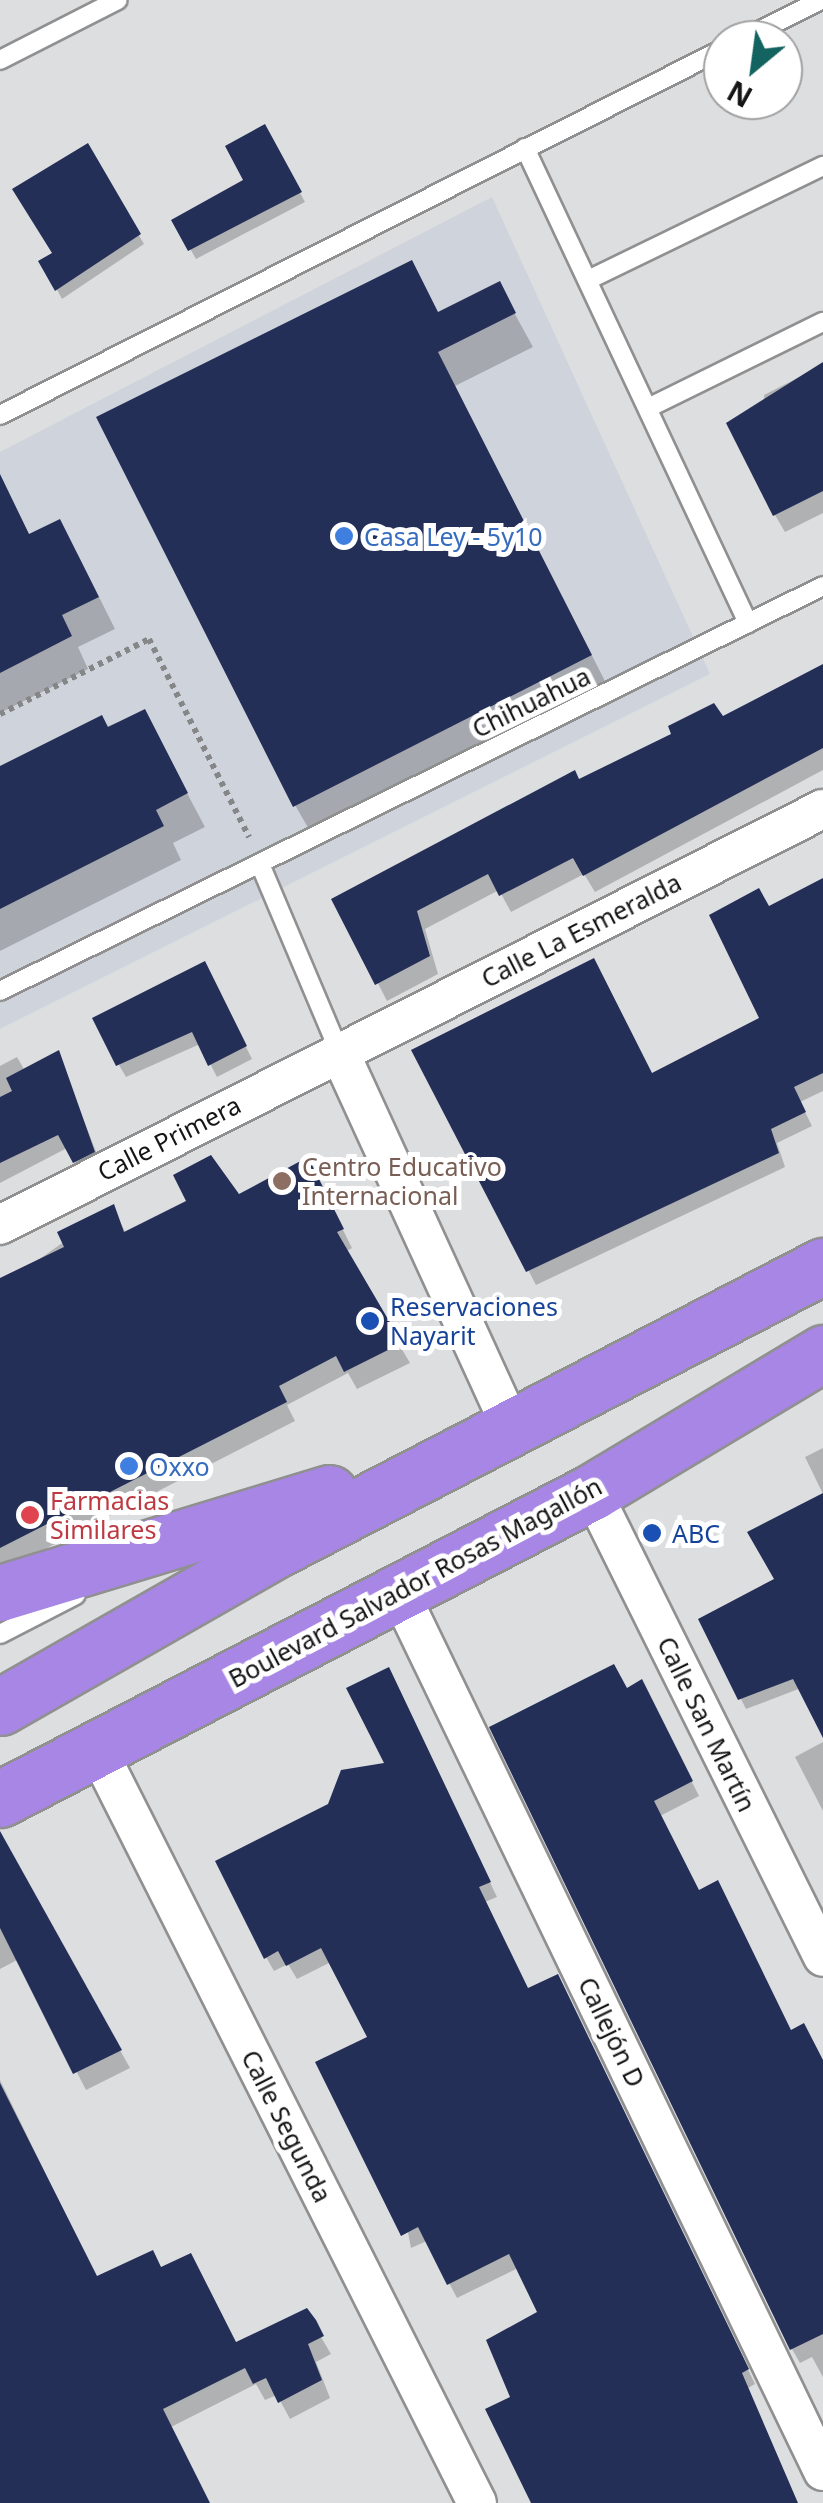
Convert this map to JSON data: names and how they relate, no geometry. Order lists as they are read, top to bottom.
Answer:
{
  "streets": {
    "highway": ["Boulevard Salvador Rosas Magallón"],
    "street": [
      "Calle La Esmeralda",
      "Calle Primera",
      "Calle San Martín",
      "Callejón D",
      "Calle Segunda"
    ],
    "lane": ["Chihuahua"]
  },
  "crossings": [
    ["Calle La Esmeralda", "Calle Primera"],
    ["Boulevard Salvador Rosas Magallón", "Calle San Martín"],
    ["Boulevard Salvador Rosas Magallón", "Callejón D"],
    ["Boulevard Salvador Rosas Magallón", "Calle Segunda"]
  ],
  "places": [
    "Casa Ley - 5y10",
    "Centro Educativo Internacional",
    "Reservaciones Nayarit",
    "Oxxo",
    "Farmacias Similares",
    "ABC"
  ],
  "north": "bottom left"
}
